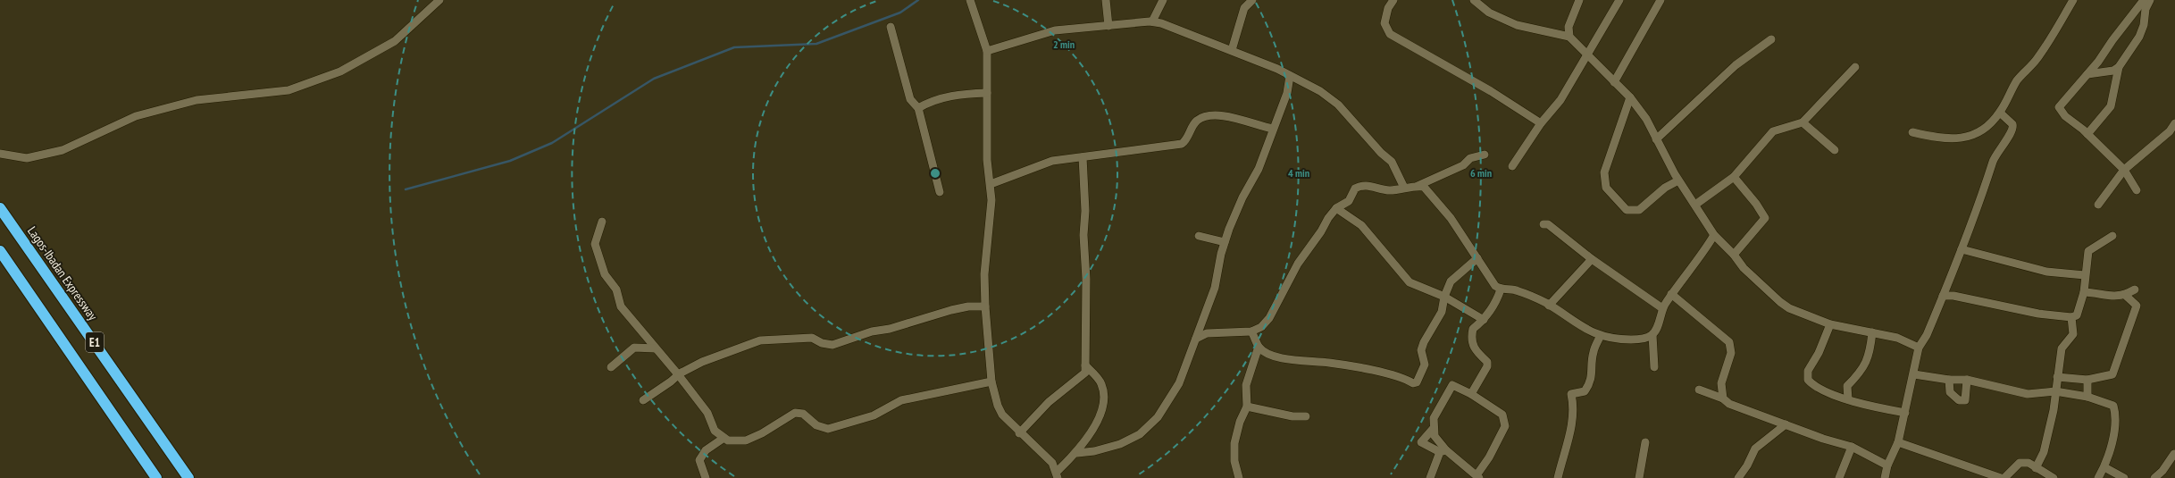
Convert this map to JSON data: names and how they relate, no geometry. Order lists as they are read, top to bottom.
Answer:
{
  "streets": {
    "highway": ["Lagos-Ibadan Expressway", "E1"]
  },
  "rings": ["2 min", "4 min", "6 min"]
}
